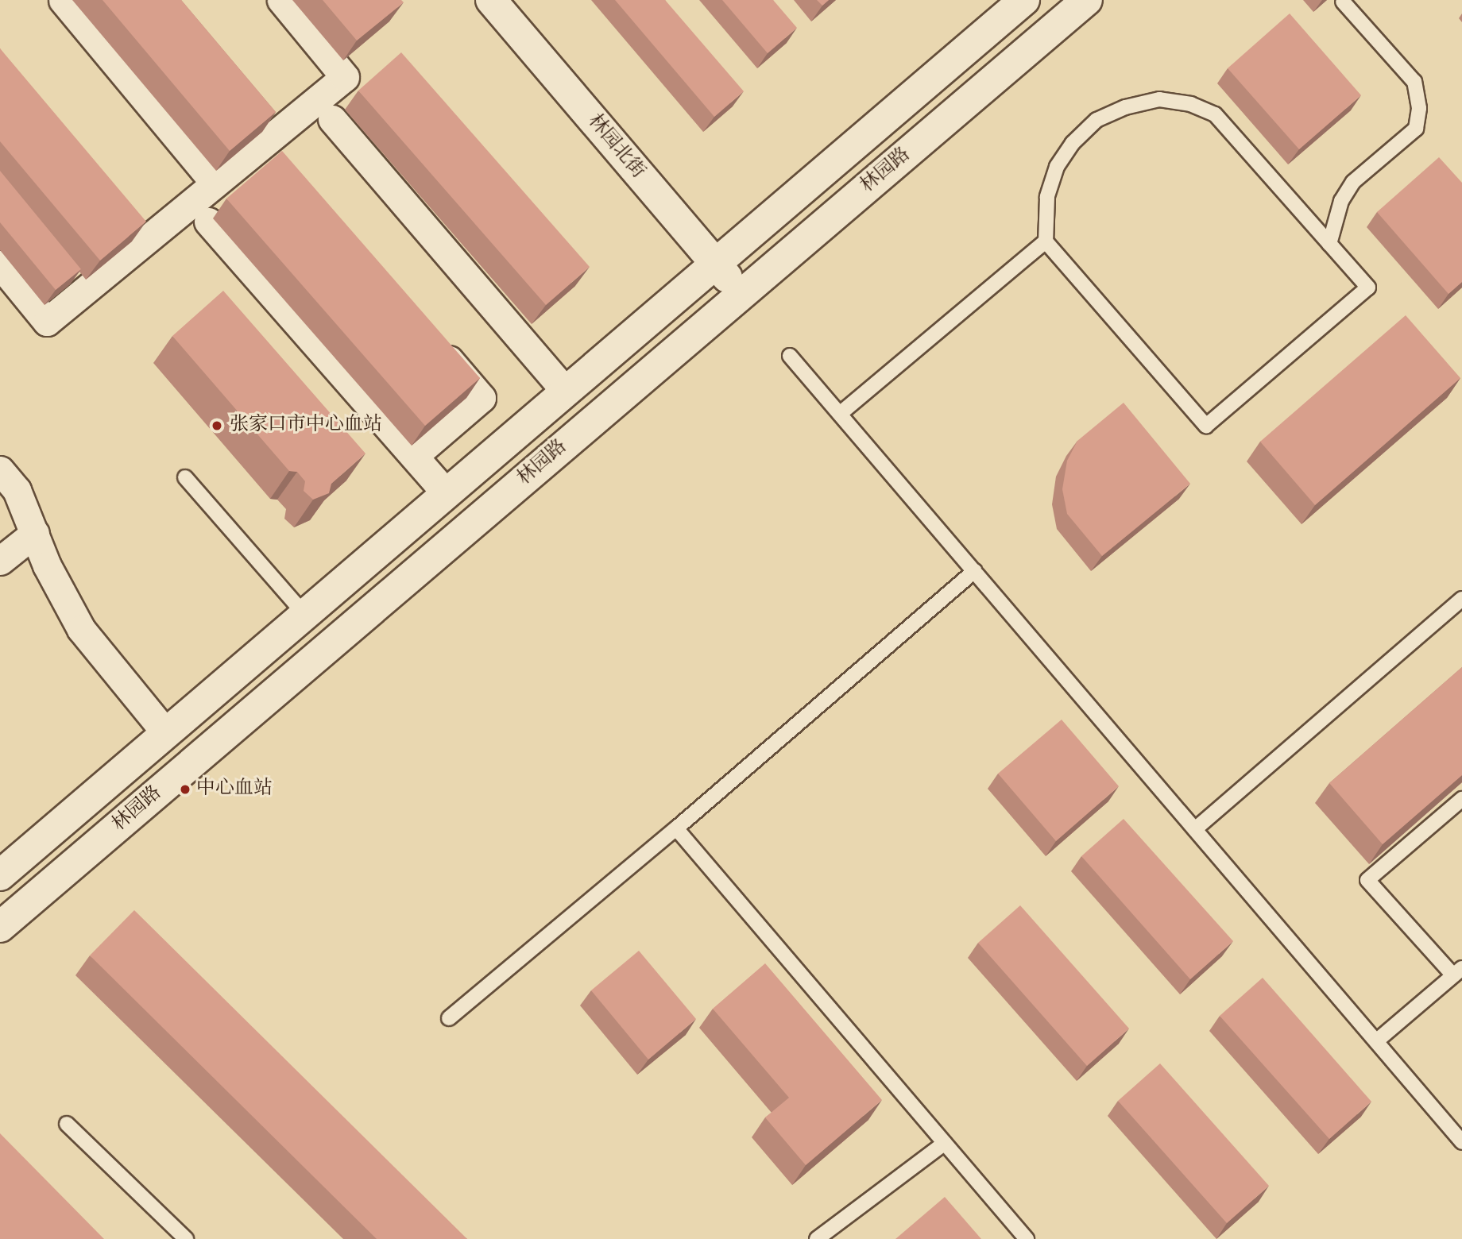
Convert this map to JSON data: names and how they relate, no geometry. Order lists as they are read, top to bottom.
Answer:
{
  "streets": {
    "main road": ["林园北街", "林园路"]
  },
  "crossings": [
    ["林园北街", "林园路"]
  ],
  "places": ["张家口市中心血站", "中心血站"]
}
